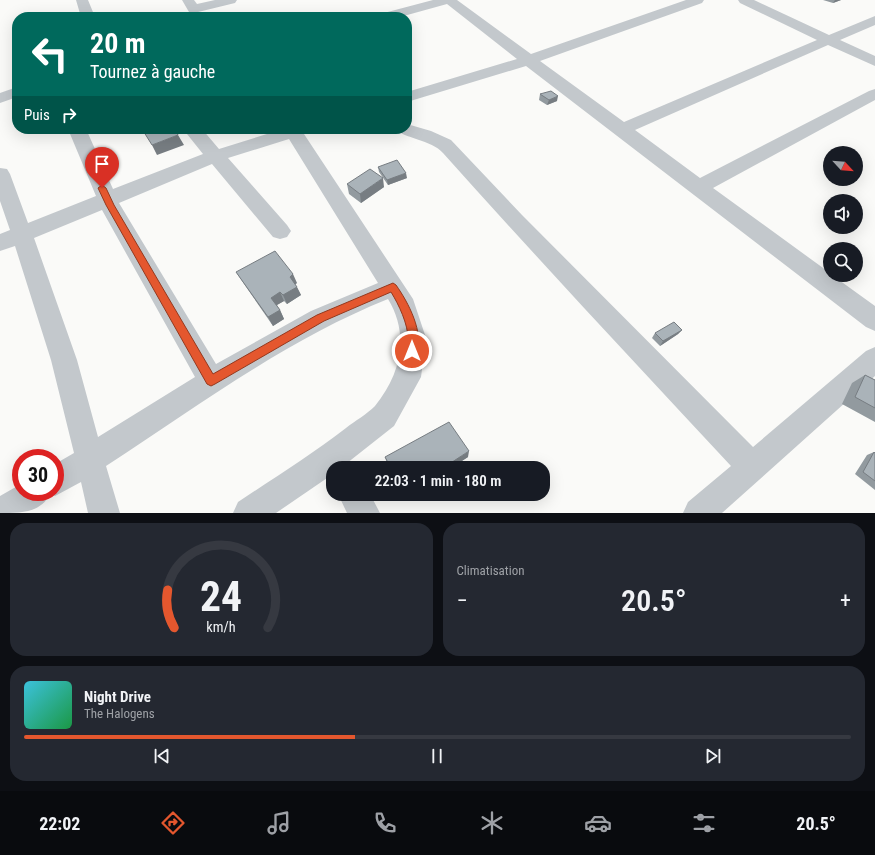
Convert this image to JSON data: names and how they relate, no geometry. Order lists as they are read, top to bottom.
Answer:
{
  "north": "bottom right",
  "page": {
    "turn": ["20 m", "Tournez à gauche"],
    "then": "Puis",
    "limit": "30",
    "trip": "22:03 · 1 min · 180 m",
    "tile": "Climatisation",
    "heat": ["−", "20.5°", "+"],
    "song": ["Night Drive", "The Halogens"],
    "tabs": ["22:02", "20.5°"],
    "gauge": ["24", "km/h"]
  }
}
